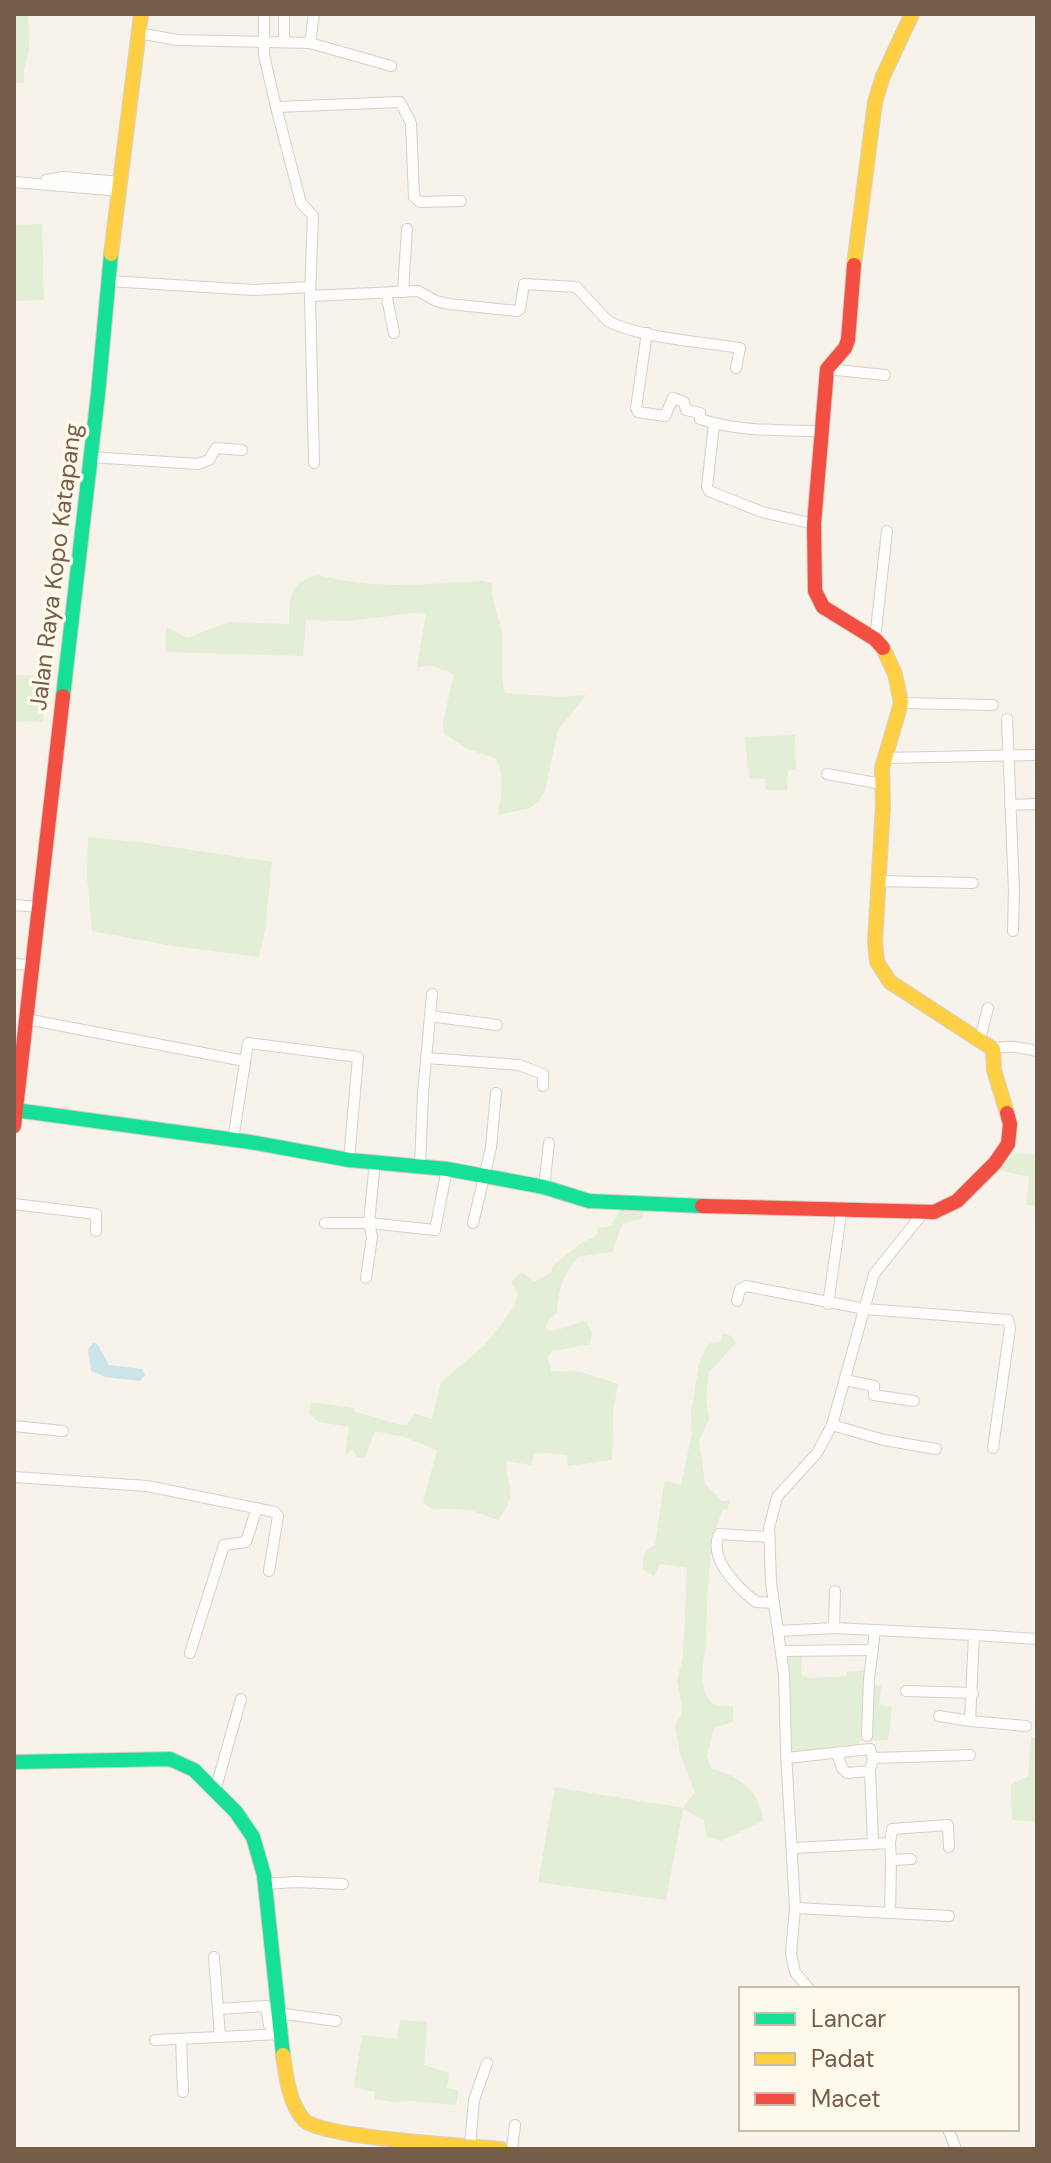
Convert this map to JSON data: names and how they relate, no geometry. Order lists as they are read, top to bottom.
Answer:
{
  "streets": {
    "street": ["Jalan Raya Kopo Katapang"]
  },
  "legend": ["Lancar", "Padat", "Macet"]
}
